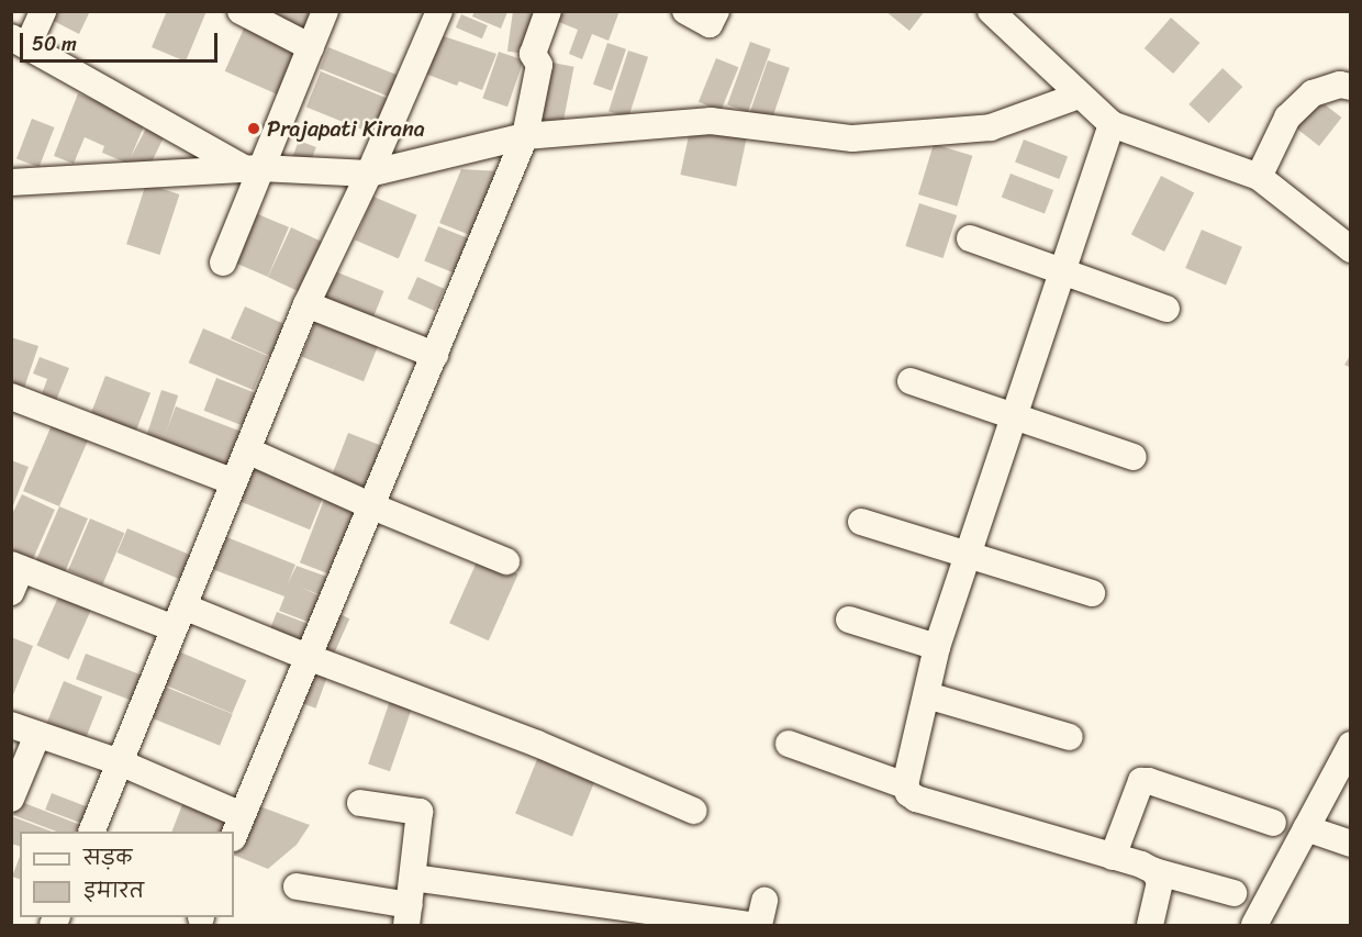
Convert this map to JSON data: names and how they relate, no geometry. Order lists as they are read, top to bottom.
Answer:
{
  "places": ["Prajapati Kirana"],
  "legend": ["सड़क", "इमारत"],
  "scale_bar": "50 m"
}
